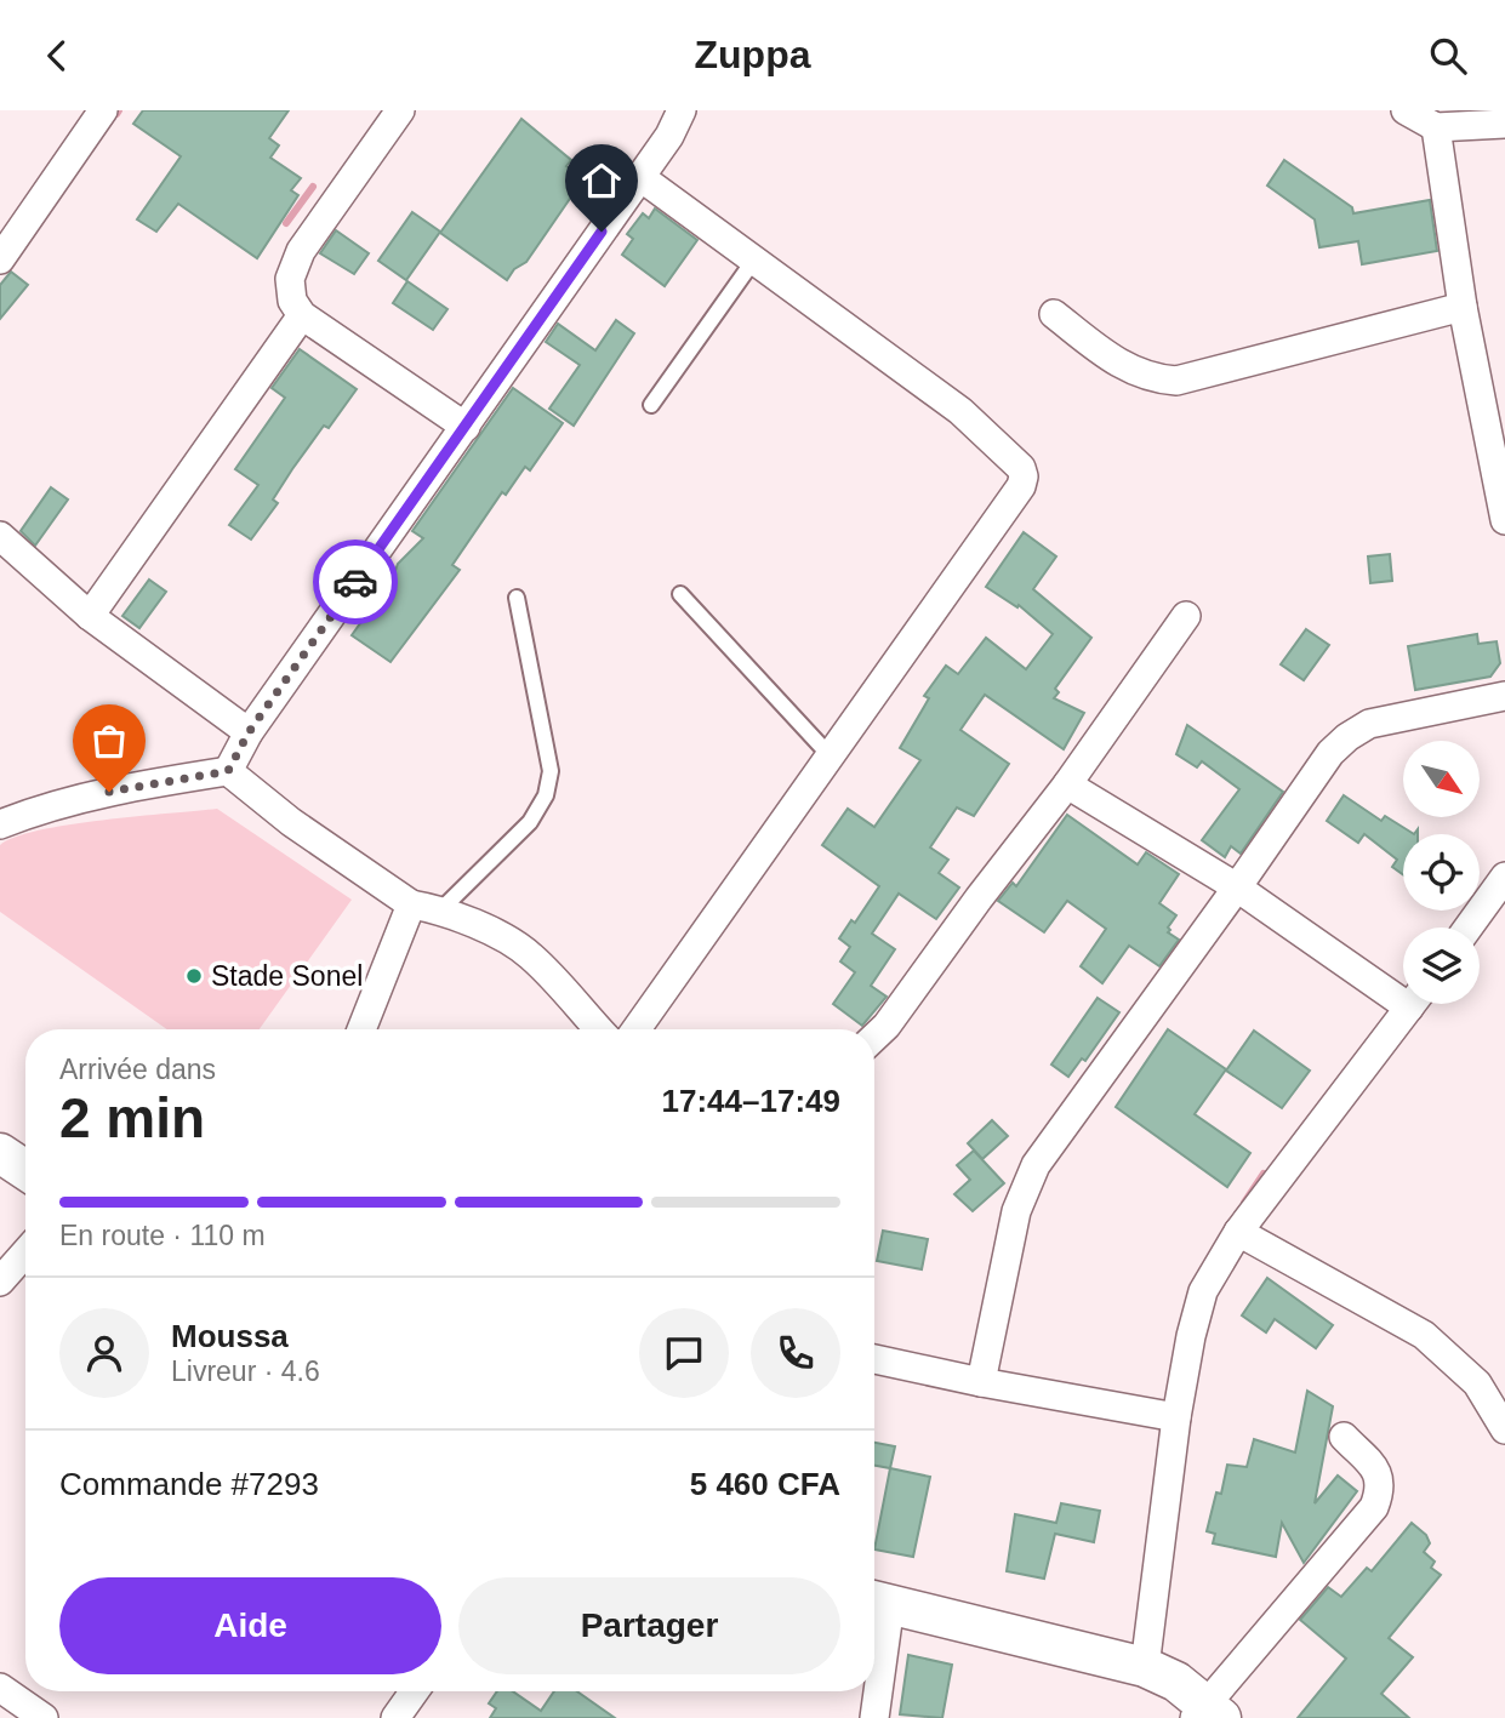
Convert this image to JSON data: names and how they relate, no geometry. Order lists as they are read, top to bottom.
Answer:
{
  "places": ["Stade Sonel"],
  "north": "bottom right",
  "page": {
    "header": "Zuppa",
    "heading": ["2 min", "Arrivée dans", "17:44–17:49"],
    "panel": [
      "Moussa",
      "Livreur · 4.6",
      "Commande #7293",
      "5 460 CFA"
    ],
    "bar": "En route · 110 m",
    "buttons": ["Aide", "Partager"]
  }
}
